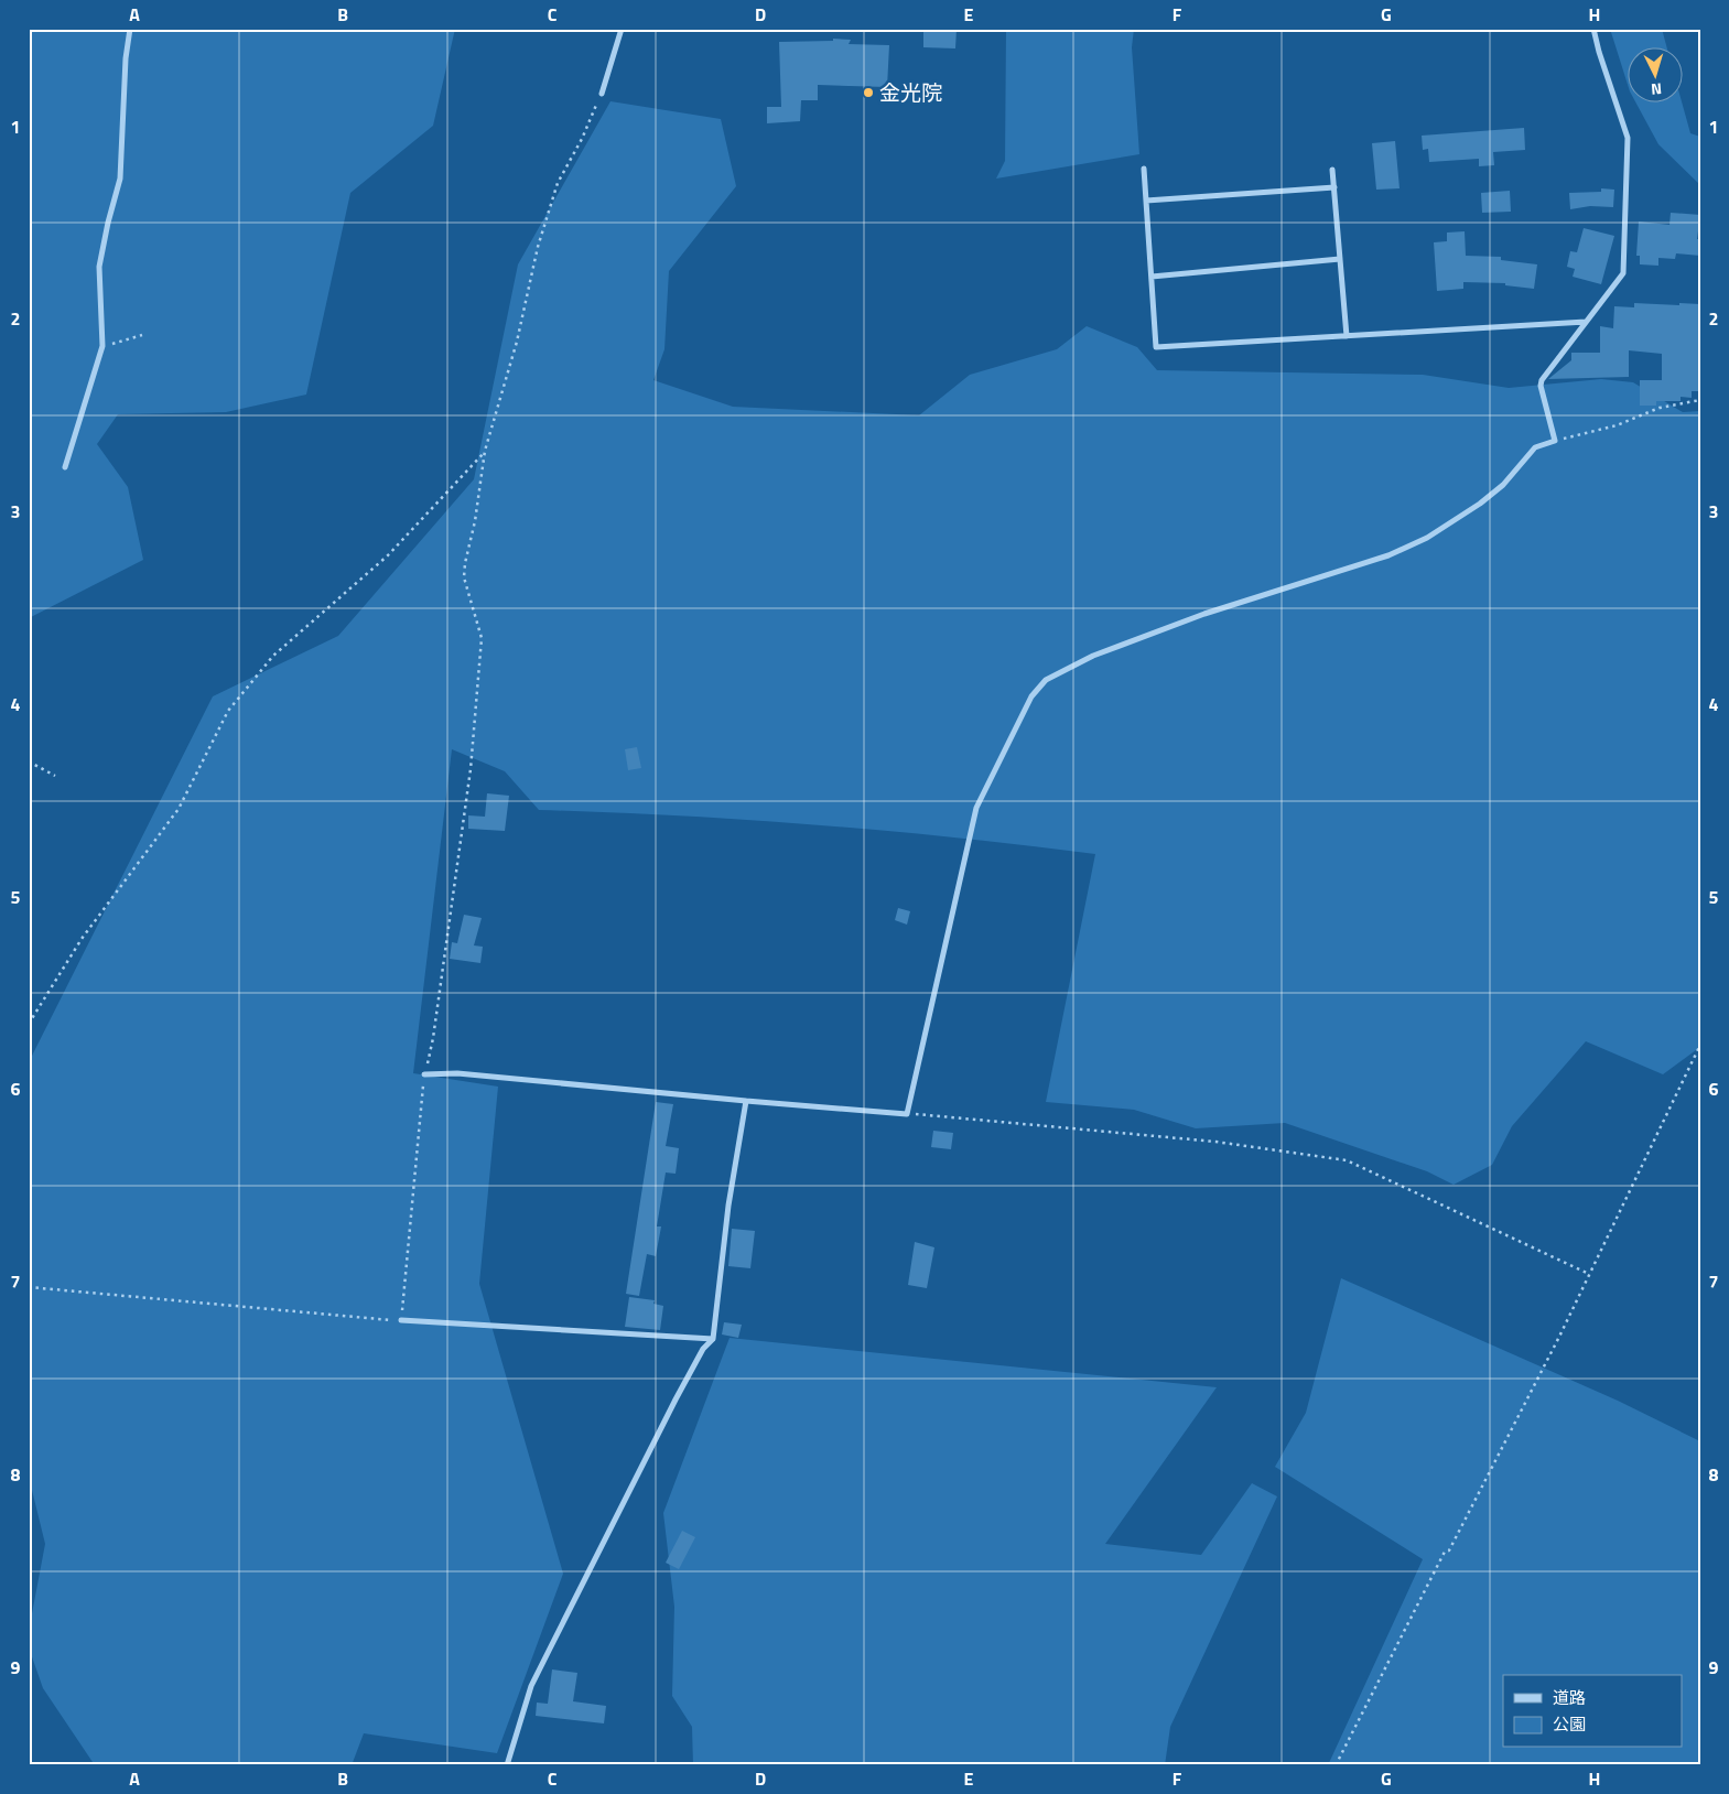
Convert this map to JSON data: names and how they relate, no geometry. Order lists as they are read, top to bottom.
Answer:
{
  "places": ["金光院"],
  "legend": ["道路", "公園"],
  "north": "bottom",
  "grid": {
    "columns": [
      "A",
      "B",
      "C",
      "D",
      "E",
      "F",
      "G",
      "H"
    ],
    "rows": [
      "1",
      "2",
      "3",
      "4",
      "5",
      "6",
      "7",
      "8",
      "9"
    ]
  }
}
